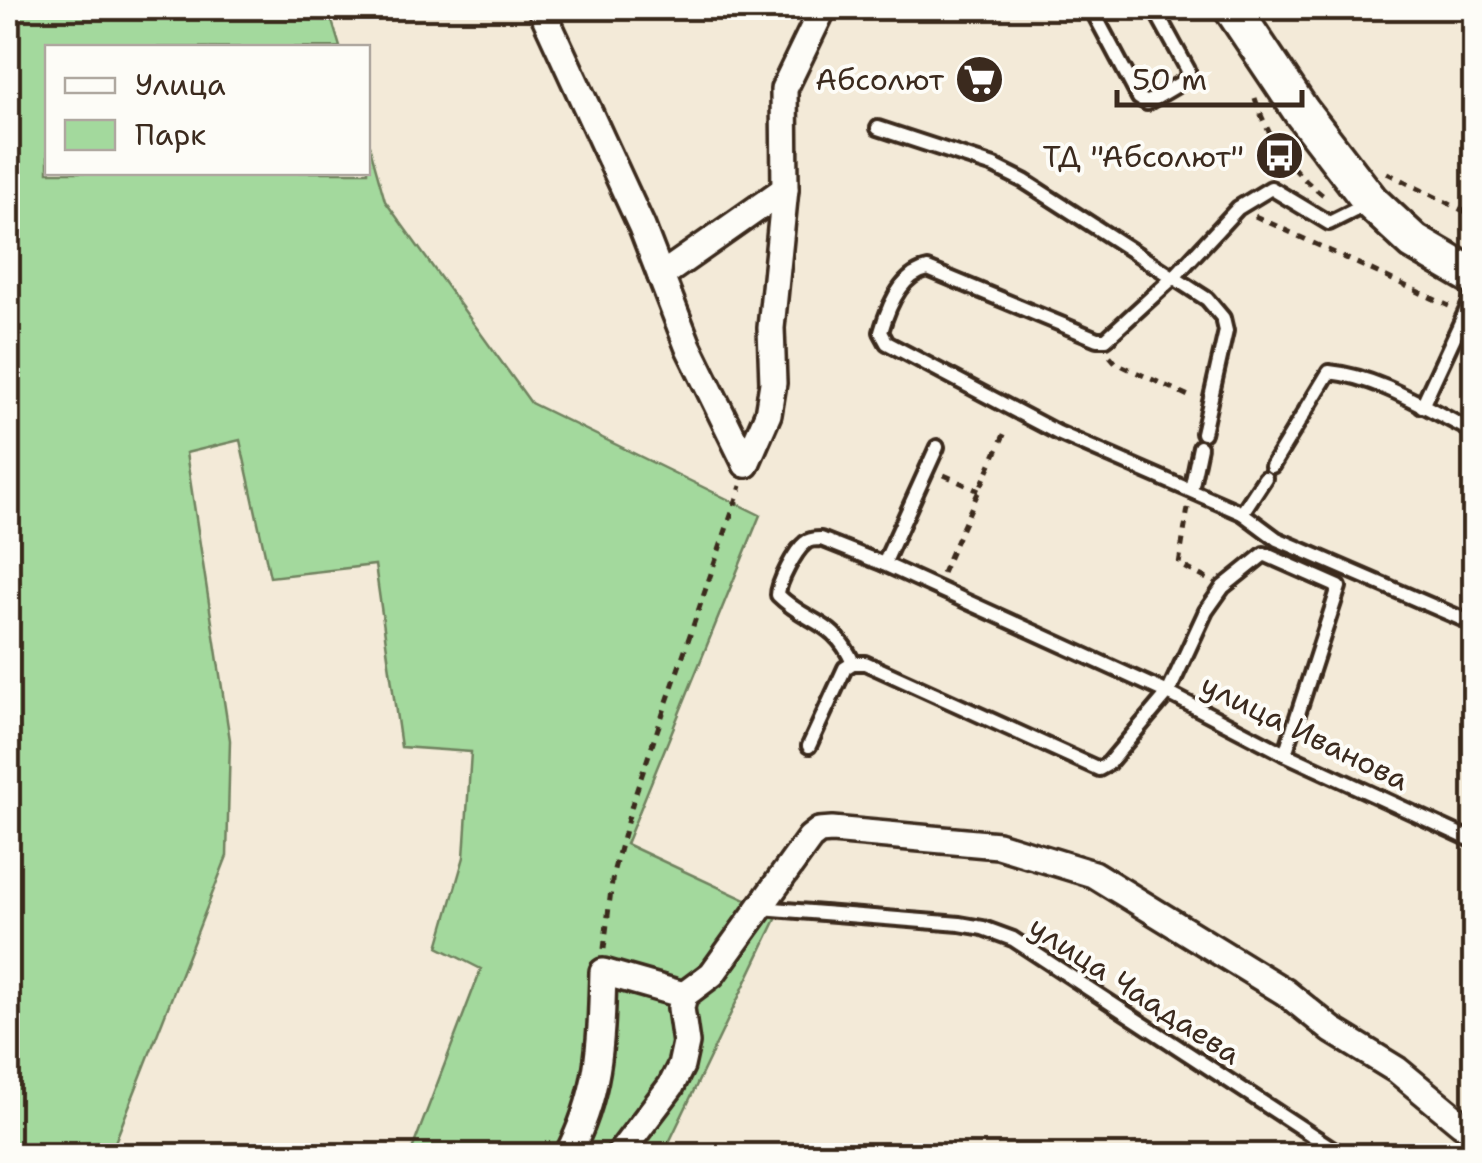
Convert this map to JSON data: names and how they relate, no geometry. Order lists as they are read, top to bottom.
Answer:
{
  "streets": {
    "lane": ["улица Иванова", "улица Чаадаева"]
  },
  "places": {
    "supermarket": ["Абсолют"],
    "bus stop": ["ТД \"Абсолют\""]
  },
  "legend": ["Улица", "Парк"],
  "scale_bar": "50 m"
}
